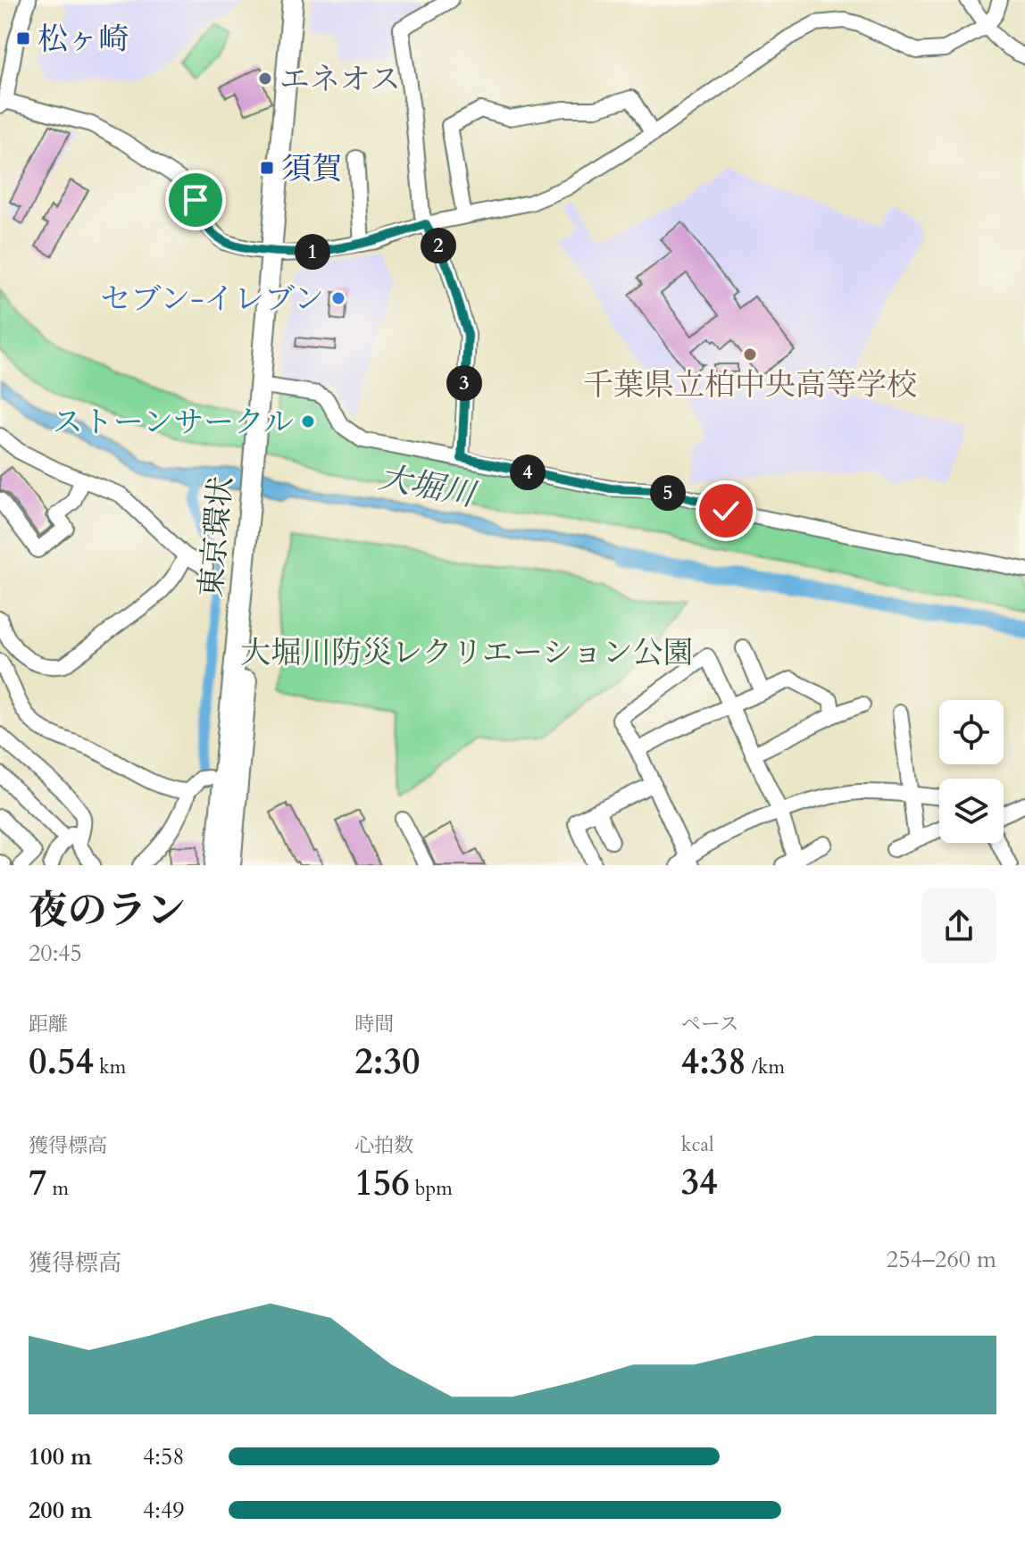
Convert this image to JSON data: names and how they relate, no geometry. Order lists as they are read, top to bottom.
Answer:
{
  "streets": {
    "highway": ["東京環状"]
  },
  "water": ["大堀川"],
  "parks": ["大堀川防災レクリエーション公園"],
  "places": {
    "transit": ["松ヶ崎", "須賀"],
    "other": [
      "エネオス",
      "セブン-イレブン",
      "千葉県立柏中央高等学校",
      "ストーンサークル"
    ]
  },
  "page": {
    "pins": [
      "2",
      "1",
      "3",
      "4",
      "5"
    ],
    "heading": ["夜のラン", "20:45"],
    "stats": [
      ["距離", "0.54 km"],
      ["時間", "2:30"],
      ["ペース", "4:38 /km"],
      ["獲得標高", "7 m"],
      ["心拍数", "156 bpm"],
      ["kcal", "34"]
    ],
    "chart": ["獲得標高", "254–260 m"],
    "list": [
      {
        "name": "100 m",
        "note": "4:58"
      },
      {
        "name": "200 m",
        "note": "4:49"
      }
    ]
  }
}
